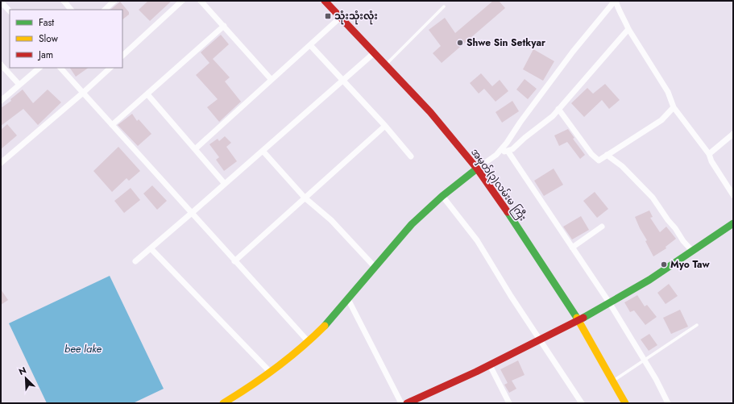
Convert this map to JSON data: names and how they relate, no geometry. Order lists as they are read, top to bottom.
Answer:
{
  "streets": {
    "street": ["အမှတ်(၃)လမ်းမ ကြီး"]
  },
  "water": ["bee lake"],
  "places": {
    "transit": ["သုံးသုံးလုံး"],
    "other": ["Shwe Sin Setkyar", "Myo Taw"]
  },
  "legend": ["Fast", "Slow", "Jam"],
  "north": "top left"
}
